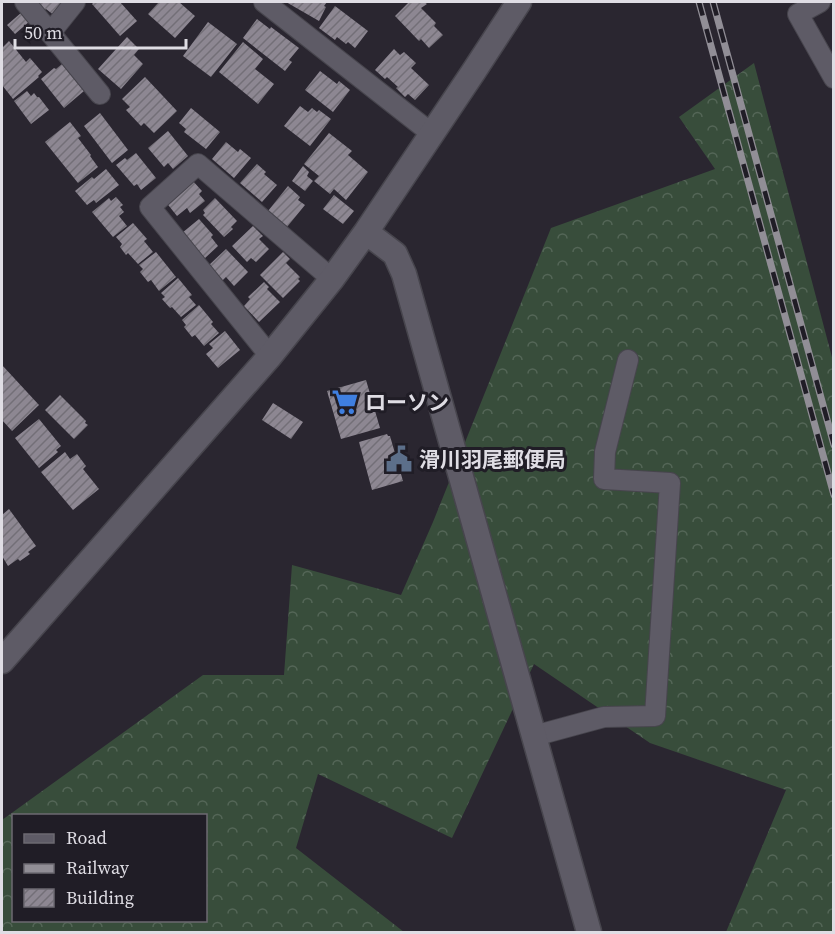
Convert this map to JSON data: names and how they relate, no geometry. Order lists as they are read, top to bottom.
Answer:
{
  "places": {
    "supermarket": ["ローソン"],
    "public building": ["滑川羽尾郵便局"]
  },
  "legend": ["Road", "Railway", "Building"],
  "scale_bar": "50 m"
}
